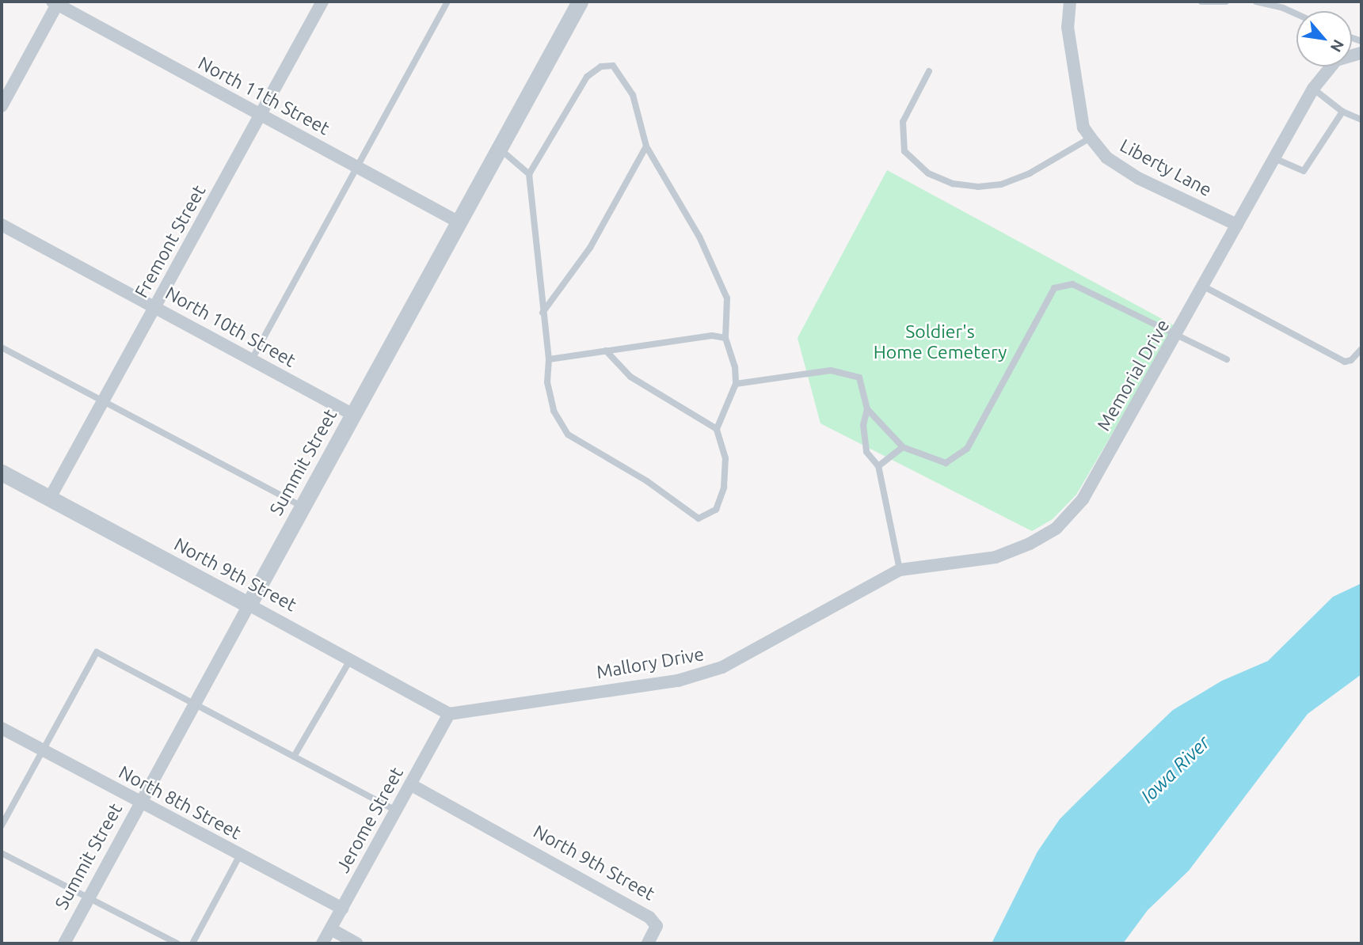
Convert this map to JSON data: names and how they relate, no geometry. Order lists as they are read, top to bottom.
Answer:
{
  "streets": {
    "street": [
      "North 11th Street",
      "Liberty Lane",
      "Fremont Street",
      "North 10th Street",
      "Memorial Drive",
      "Summit Street",
      "North 9th Street",
      "Mallory Drive",
      "North 8th Street",
      "Jerome Street"
    ]
  },
  "crossings": [
    ["North 11th Street", "Fremont Street"],
    ["North 11th Street", "Summit Street"],
    ["Liberty Lane", "Memorial Drive"],
    ["Fremont Street", "North 10th Street"],
    ["Fremont Street", "North 9th Street"],
    ["North 10th Street", "Summit Street"],
    ["Memorial Drive", "Mallory Drive"],
    ["Summit Street", "North 9th Street"],
    ["Summit Street", "North 8th Street"],
    ["North 9th Street", "Mallory Drive"],
    ["North 9th Street", "Jerome Street"],
    ["Mallory Drive", "Jerome Street"],
    ["North 8th Street", "Jerome Street"]
  ],
  "water": ["Iowa River"],
  "parks": ["Soldier's Home Cemetery"],
  "north": "bottom right"
}
